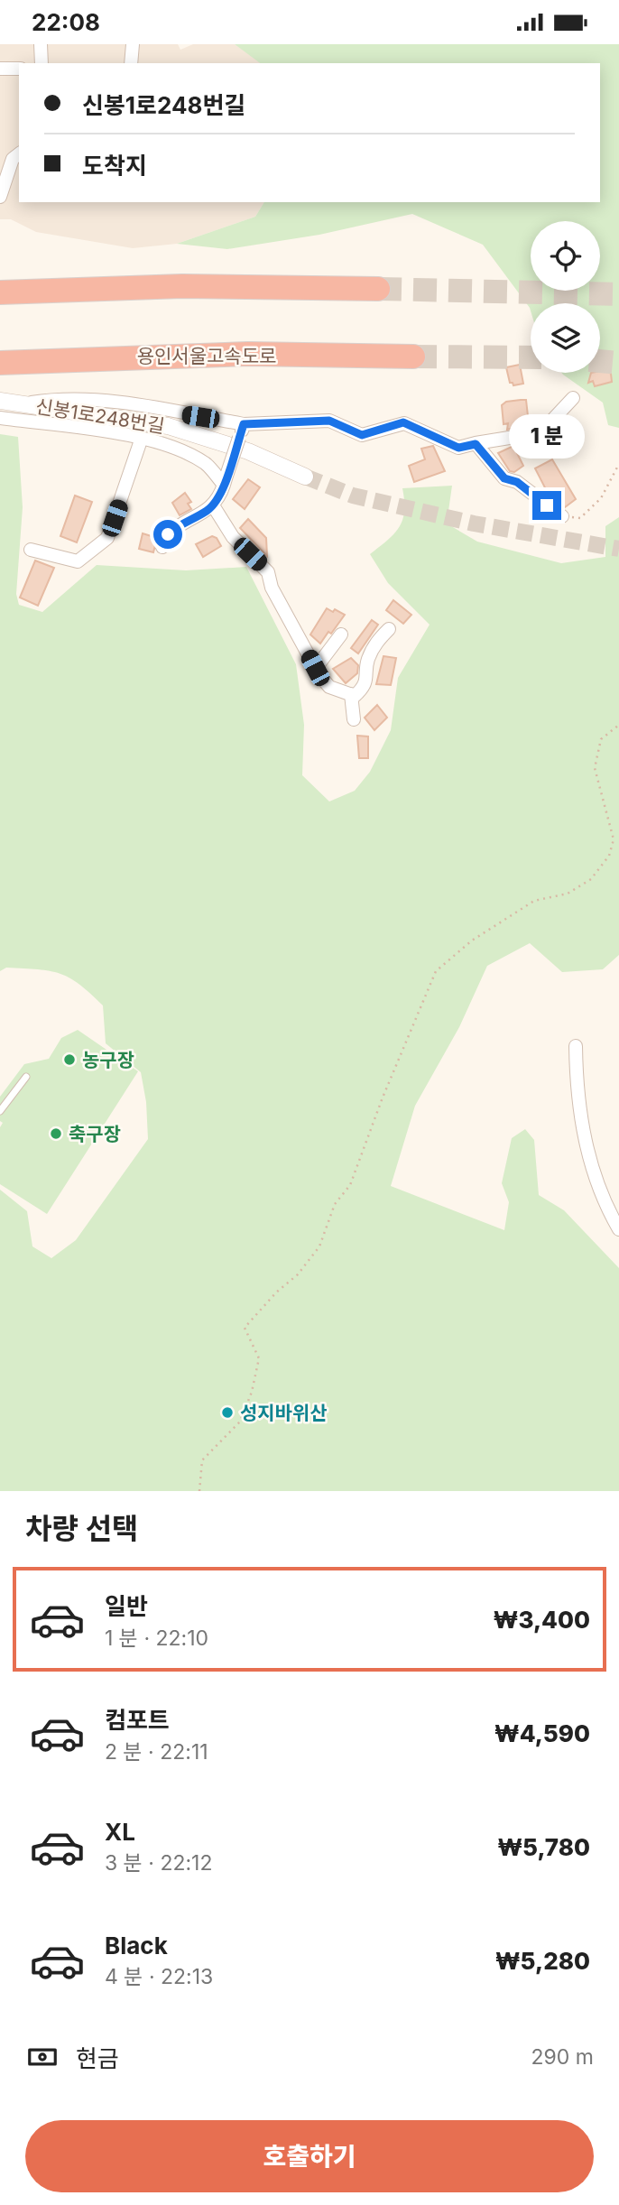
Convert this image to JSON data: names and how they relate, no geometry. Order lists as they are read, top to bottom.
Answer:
{
  "streets": {
    "highway": ["용인서울고속도로"],
    "street": ["신봉1로248번길"]
  },
  "places": ["농구장", "축구장", "성지바위산"],
  "page": {
    "status": "22:08",
    "banner": ["신봉1로248번길", "도착지"],
    "bubble": "1 분",
    "heading": "차량 선택",
    "list": [
      {
        "name": "일반",
        "note": "1 분 · 22:10",
        "value": "₩3,400"
      },
      {
        "name": "컴포트",
        "note": "2 분 · 22:11",
        "value": "₩4,590"
      },
      {
        "name": "XL",
        "note": "3 분 · 22:12",
        "value": "₩5,780"
      },
      {
        "name": "Black",
        "note": "4 분 · 22:13",
        "value": "₩5,280"
      }
    ],
    "pay": ["현금", "290 m"],
    "buttons": "호출하기"
  }
}
